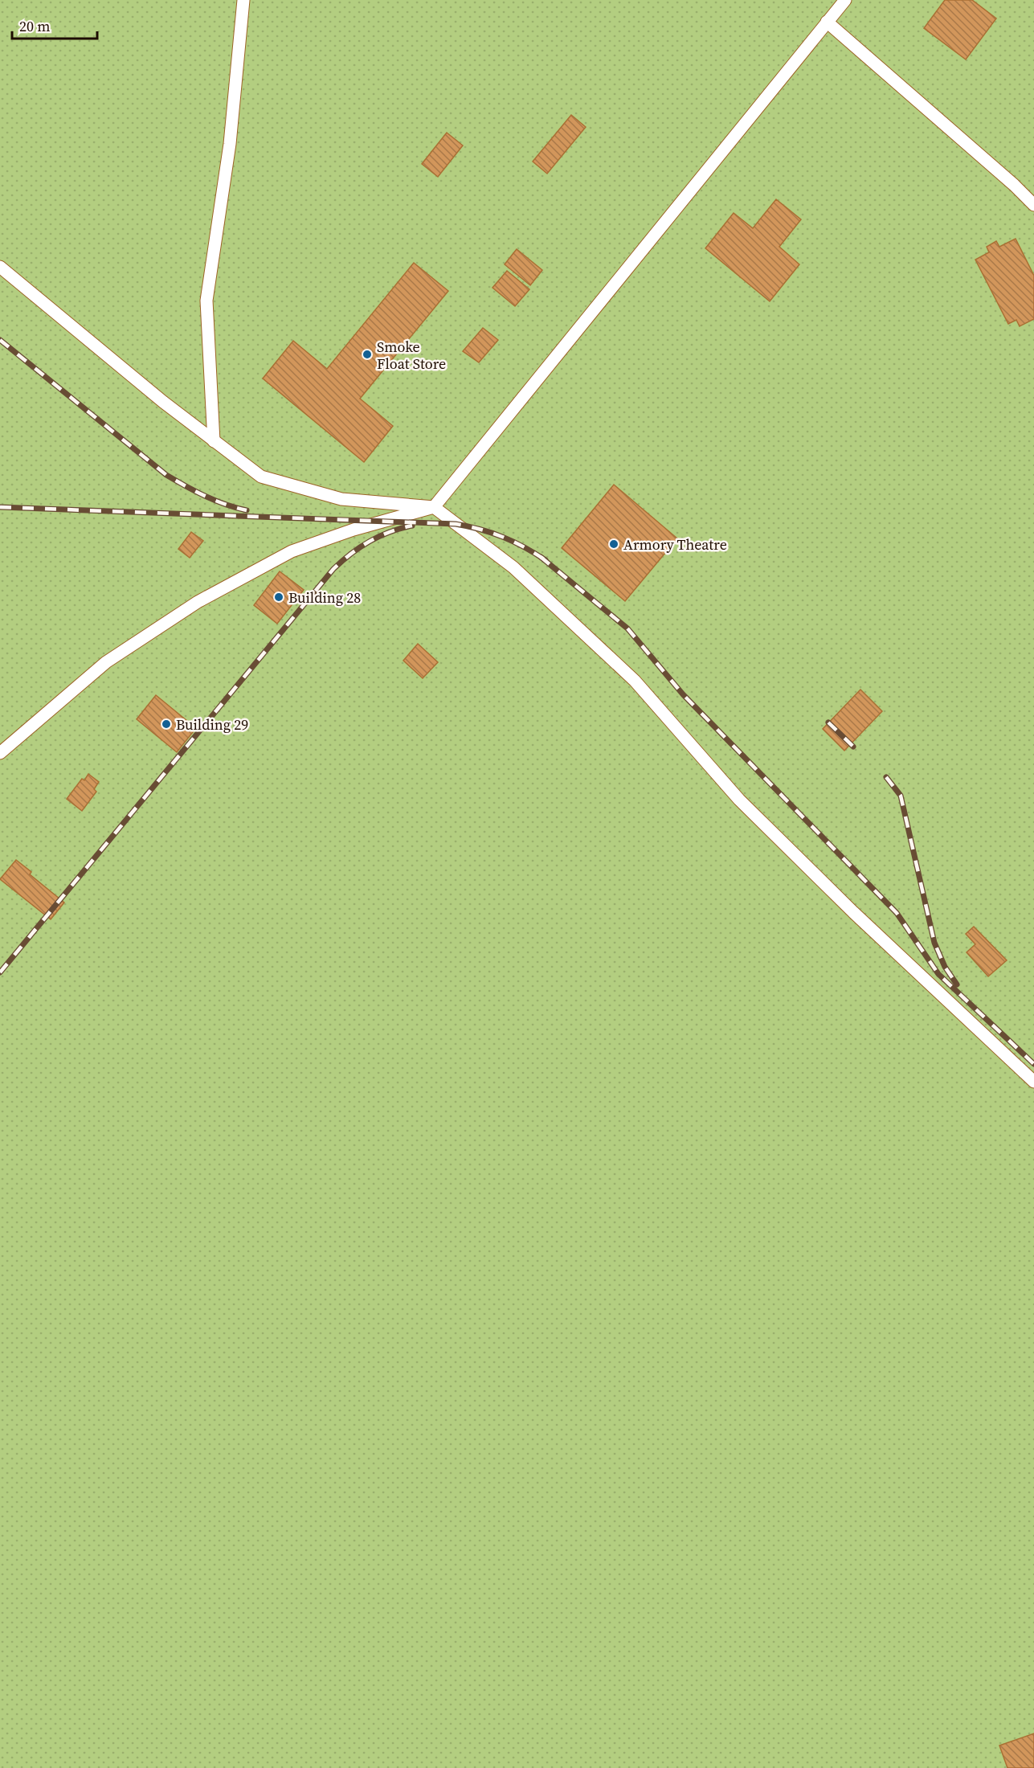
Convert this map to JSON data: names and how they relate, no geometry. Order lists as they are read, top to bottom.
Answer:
{
  "places": [
    "Smoke Float Store",
    "Armory Theatre",
    "Building 28",
    "Building 29"
  ],
  "scale_bar": "20 m"
}
